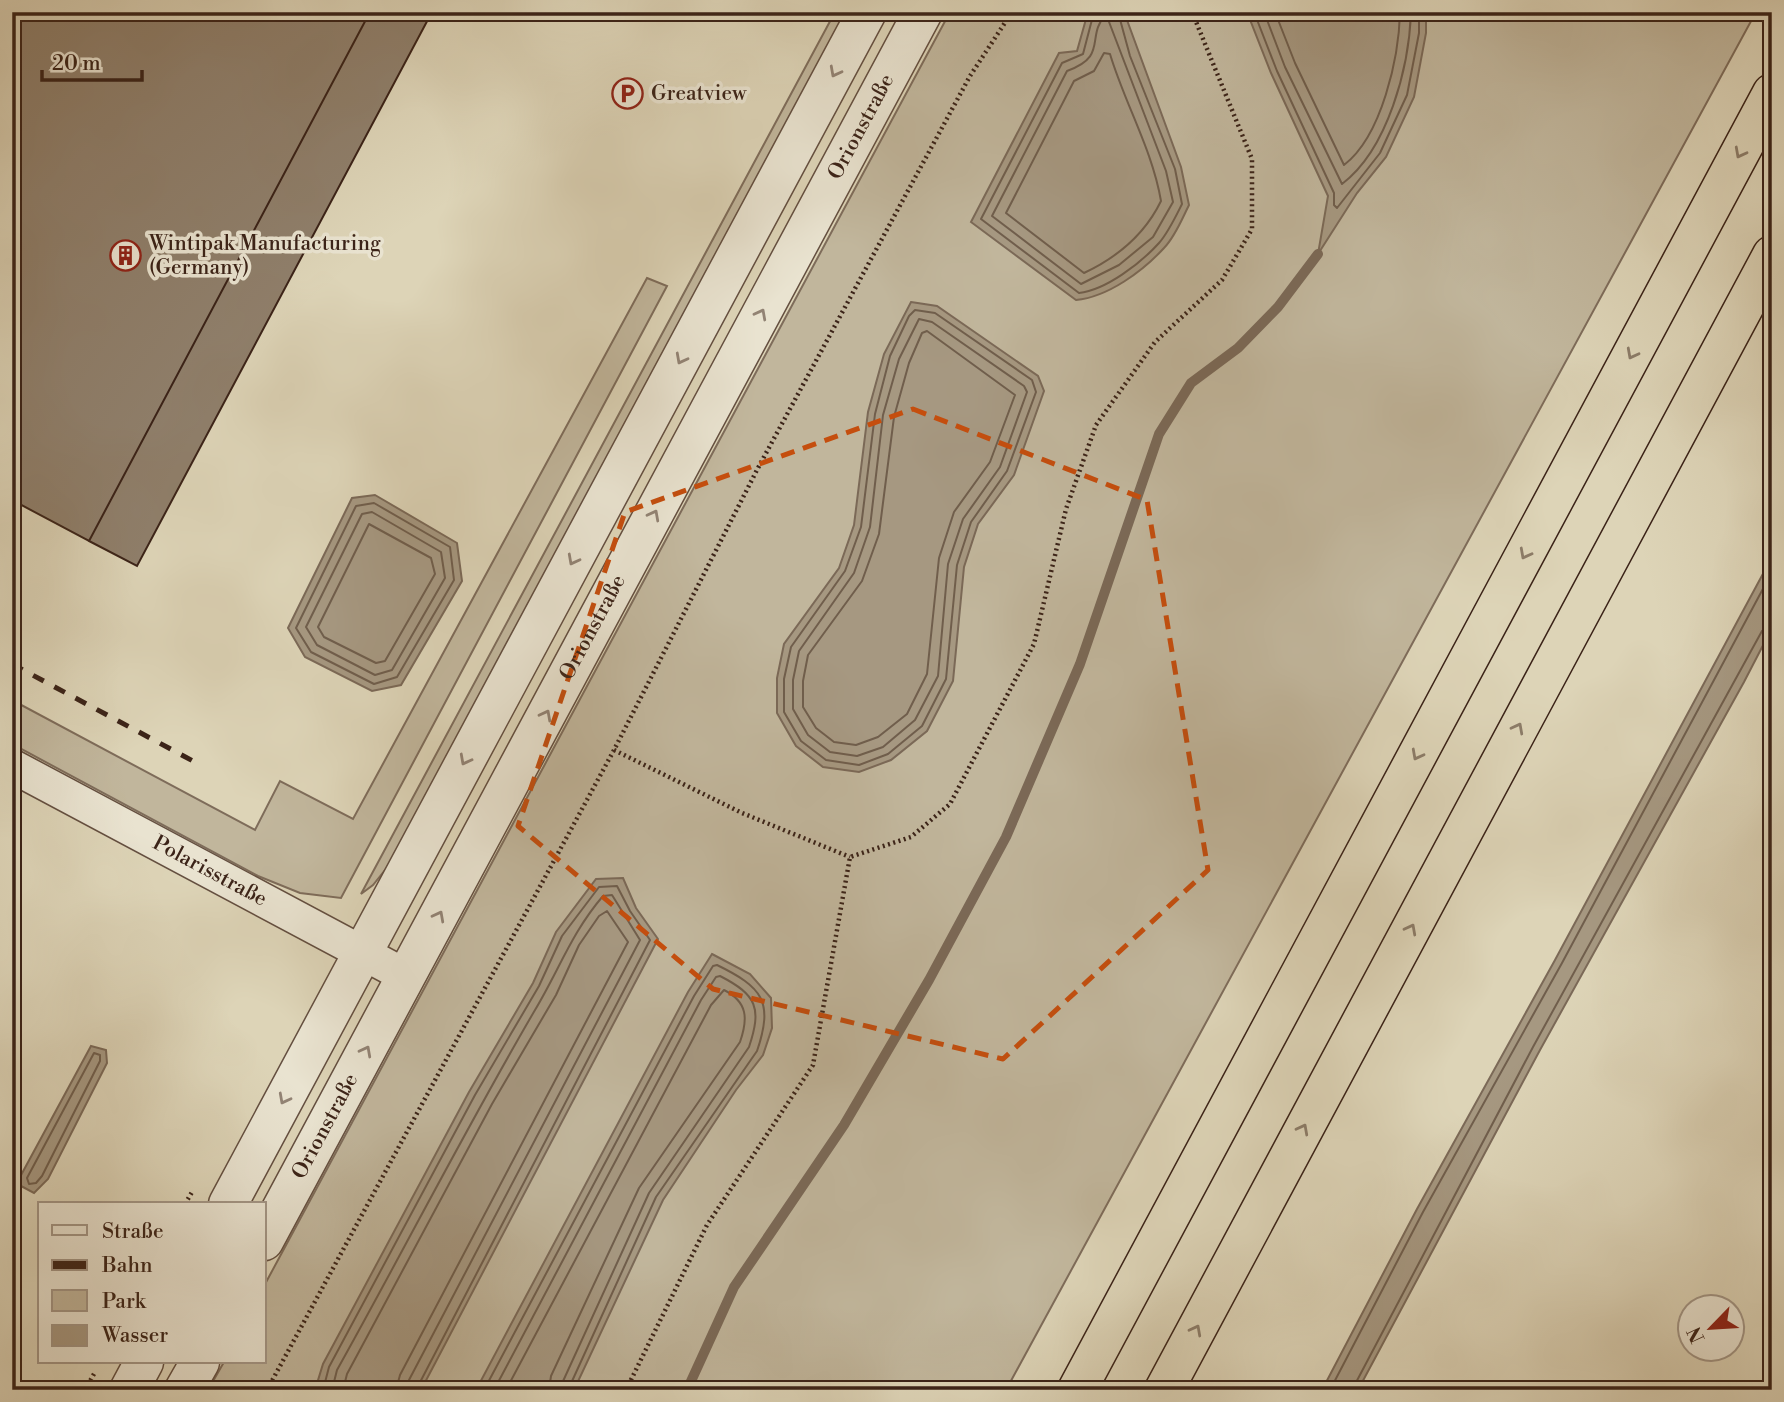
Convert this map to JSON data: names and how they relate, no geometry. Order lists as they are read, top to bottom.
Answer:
{
  "streets": {
    "street": ["Orionstraße", "Polarisstraße"]
  },
  "crossings": [
    ["Orionstraße", "Polarisstraße"]
  ],
  "places": {
    "parking": ["Greatview"],
    "building": ["Wintipak Manufacturing (Germany)"]
  },
  "legend": [
    "Straße",
    "Bahn",
    "Park",
    "Wasser"
  ],
  "scale_bar": "20 m",
  "north": "bottom left"
}
